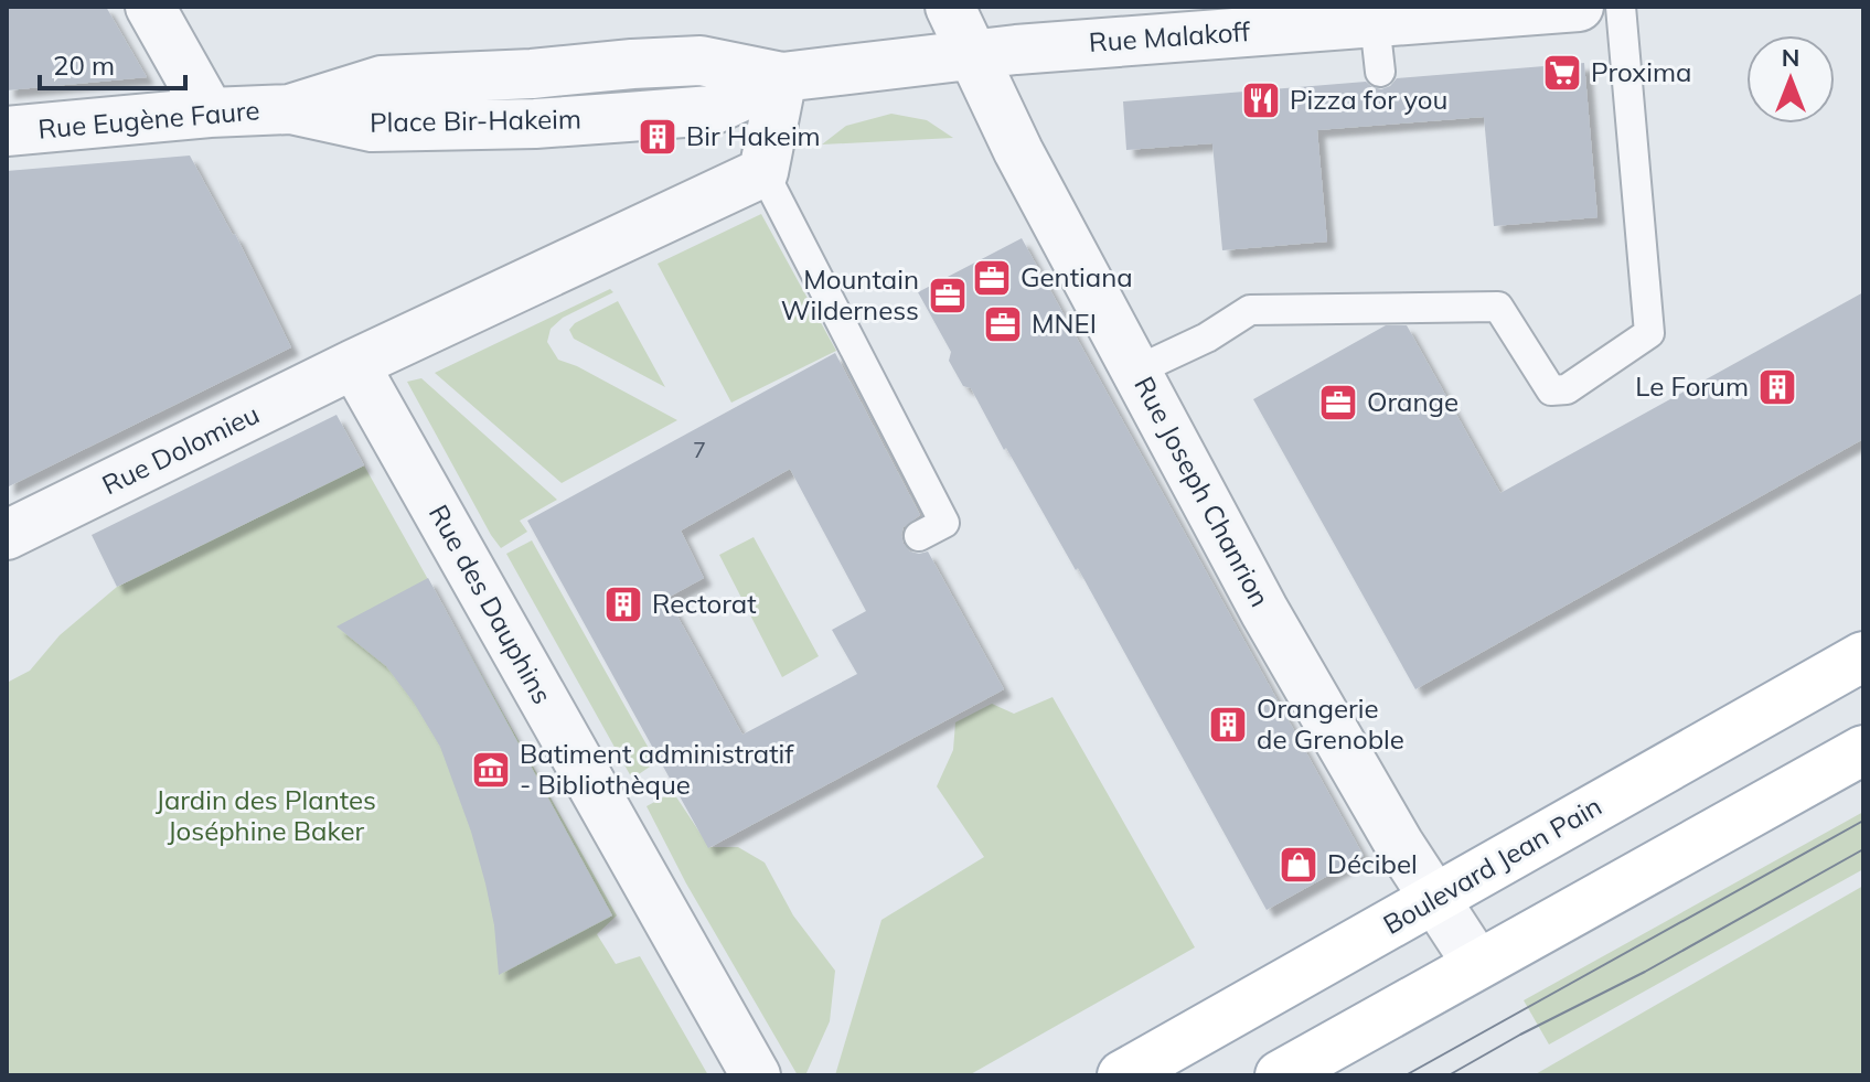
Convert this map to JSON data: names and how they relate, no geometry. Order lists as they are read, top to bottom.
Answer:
{
  "streets": {
    "main road": ["Boulevard Jean Pain"],
    "street": [
      "Rue Malakoff",
      "Rue Eugène Faure",
      "Place Bir-Hakeim",
      "Rue Dolomieu",
      "Rue Joseph Chanrion",
      "Rue des Dauphins"
    ]
  },
  "crossings": [
    ["Rue Malakoff", "Place Bir-Hakeim"],
    ["Rue Malakoff", "Rue Joseph Chanrion"],
    ["Rue Eugène Faure", "Place Bir-Hakeim"],
    ["Place Bir-Hakeim", "Rue Joseph Chanrion"],
    ["Rue Dolomieu", "Rue des Dauphins"],
    ["Rue Joseph Chanrion", "Boulevard Jean Pain"]
  ],
  "parks": ["Jardin des Plantes Joséphine Baker"],
  "places": {
    "supermarket": ["Proxima"],
    "restaurant": ["Pizza for you"],
    "building": [
      "Bir Hakeim",
      "Le Forum",
      "Rectorat",
      "Orangerie de Grenoble"
    ],
    "office": [
      "Gentiana",
      "Mountain Wilderness",
      "MNEI",
      "Orange"
    ],
    "museum": ["Batiment administratif - Bibliothèque"],
    "shop": ["Décibel"]
  },
  "house_numbers": ["7"],
  "scale_bar": "20 m",
  "north": "top"
}
